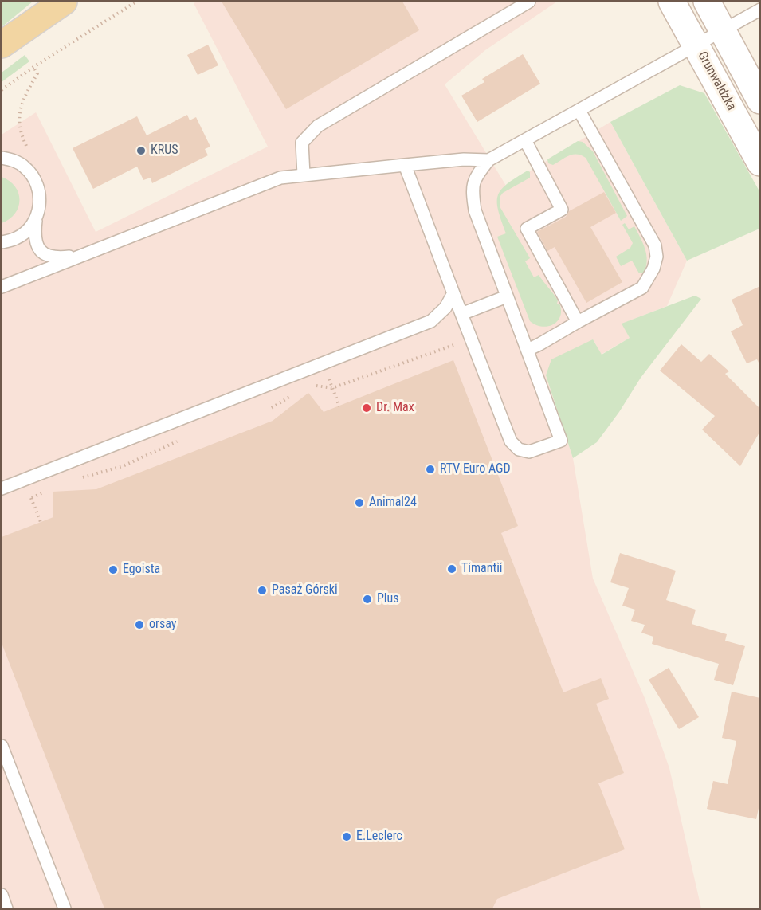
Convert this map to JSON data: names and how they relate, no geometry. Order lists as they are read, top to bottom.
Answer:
{
  "streets": {
    "street": ["Grunwaldzka"]
  },
  "places": [
    "KRUS",
    "Dr. Max",
    "RTV Euro AGD",
    "Animal24",
    "Timantii",
    "Egoista",
    "Pasaż Górski",
    "Plus",
    "orsay",
    "E.Leclerc"
  ]
}
